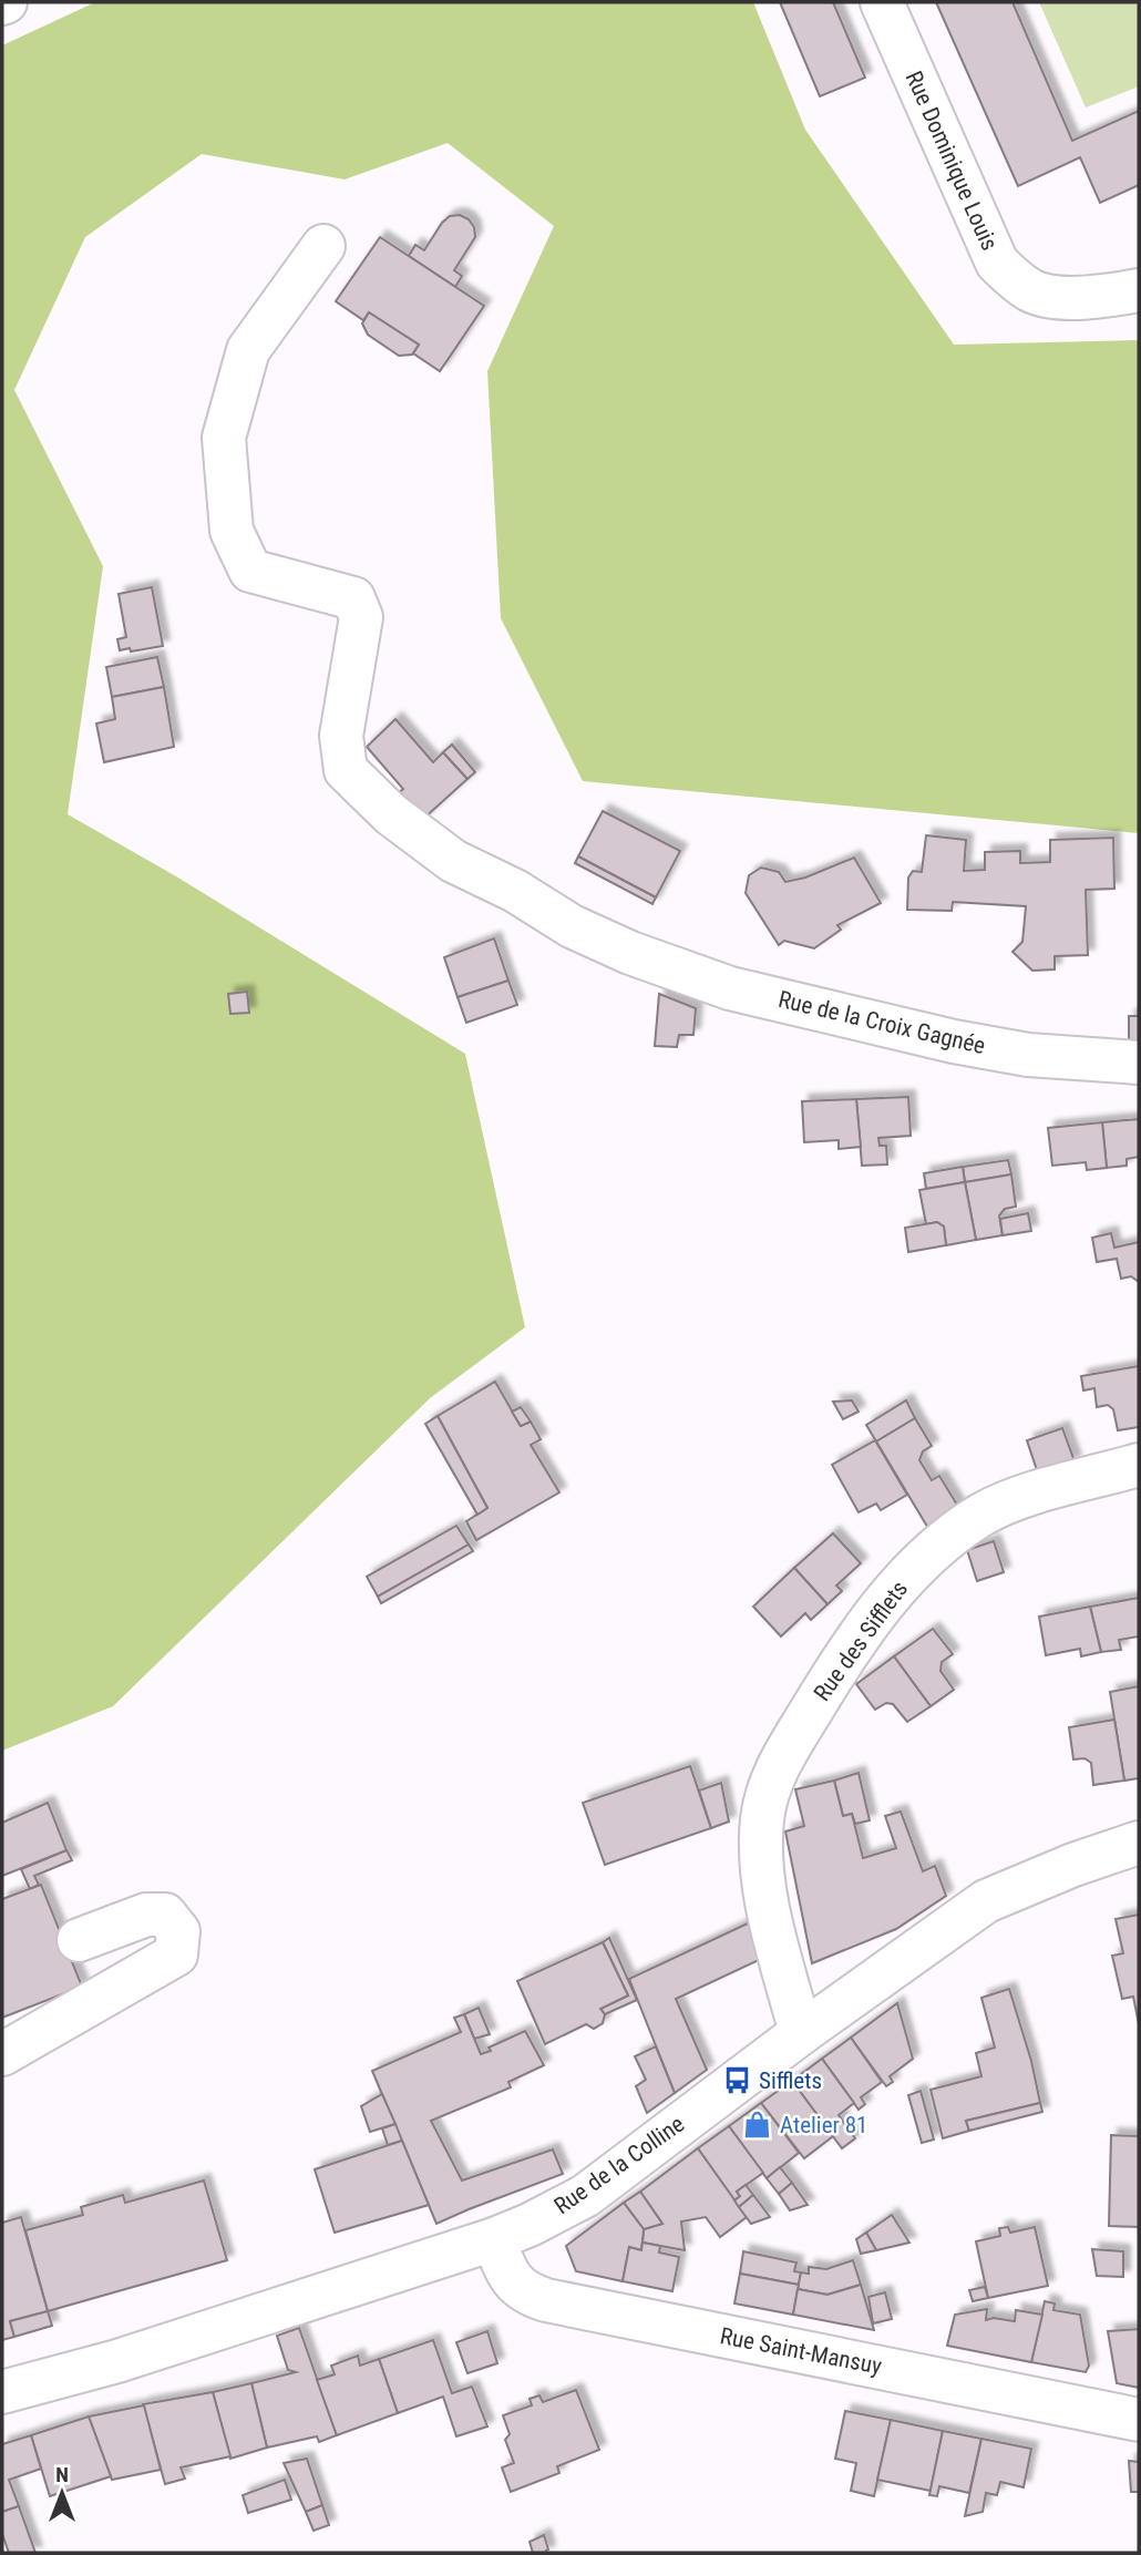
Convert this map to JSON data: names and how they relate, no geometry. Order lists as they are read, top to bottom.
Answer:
{
  "streets": {
    "street": [
      "Rue Dominique Louis",
      "Rue de la Croix Gagnée",
      "Rue des Sifflets",
      "Rue de la Colline",
      "Rue Saint-Mansuy"
    ]
  },
  "crossings": [
    ["Rue des Sifflets", "Rue de la Colline"],
    ["Rue de la Colline", "Rue Saint-Mansuy"]
  ],
  "places": {
    "bus stop": ["Sifflets"],
    "shop": ["Atelier 81"]
  },
  "north": "top"
}
